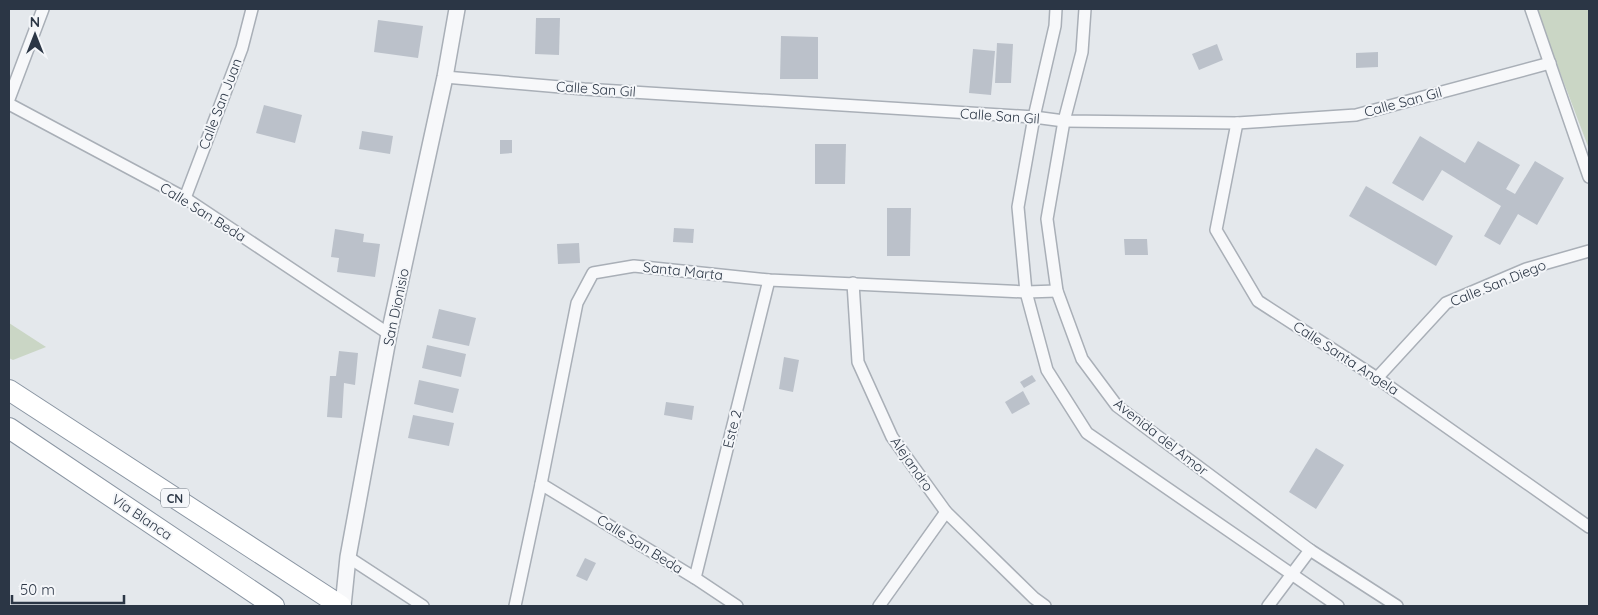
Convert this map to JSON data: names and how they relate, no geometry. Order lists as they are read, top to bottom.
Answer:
{
  "streets": {
    "highway": ["CN", "Vía Blanca"],
    "street": [
      "Calle San Gil",
      "Calle San Juan",
      "Calle San Beda",
      "Santa Marta",
      "Calle San Diego",
      "San Dionisio",
      "Calle Santa Angela",
      "Este 2",
      "Avenida del Amor",
      "Alejandro"
    ]
  },
  "crossings": [
    ["Calle San Gil", "San Dionisio"],
    ["Calle San Gil", "Calle Santa Angela"],
    ["Calle San Gil", "Avenida del Amor"],
    ["Calle San Juan", "Calle San Beda"],
    ["Calle San Beda", "Santa Marta"],
    ["Calle San Beda", "San Dionisio"],
    ["Calle San Beda", "Este 2"],
    ["Santa Marta", "Este 2"],
    ["Santa Marta", "Avenida del Amor"],
    ["Santa Marta", "Alejandro"],
    ["Calle San Diego", "Calle Santa Angela"],
    ["San Dionisio", "CN"]
  ],
  "scale_bar": "50 m",
  "north": "top"
}
